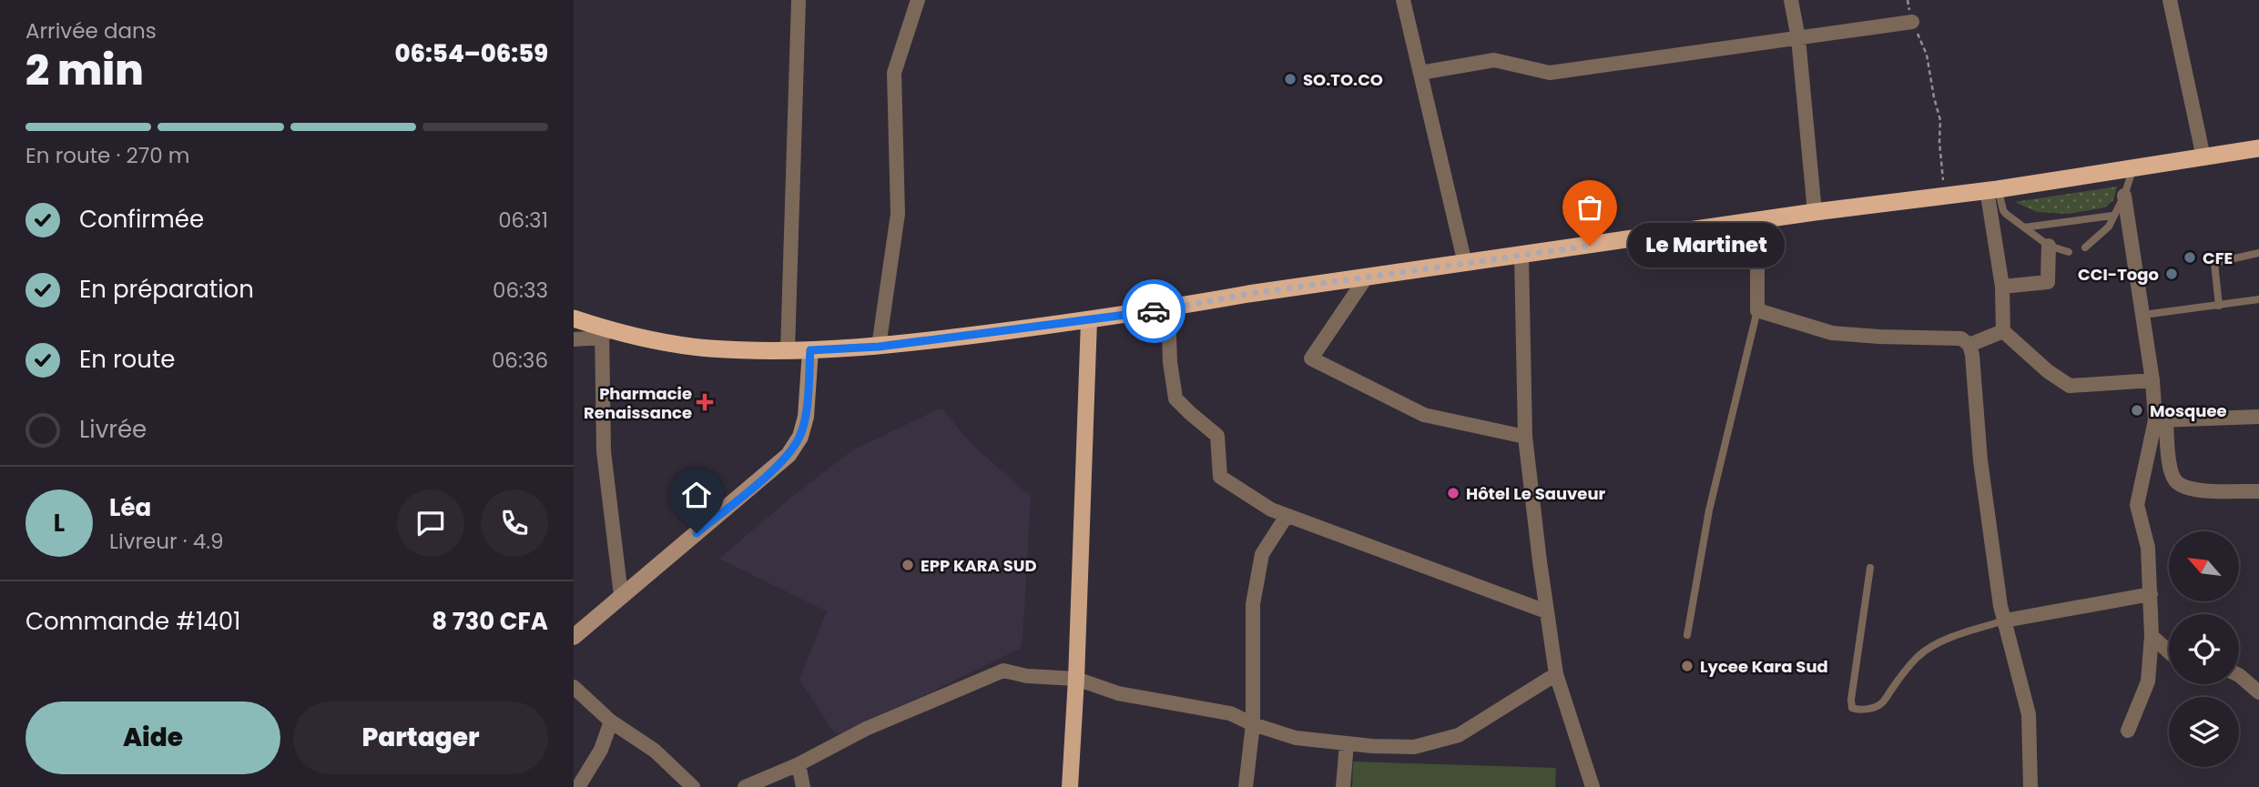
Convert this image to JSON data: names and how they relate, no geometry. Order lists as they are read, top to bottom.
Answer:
{
  "places": {
    "other": [
      "SO.TO.CO",
      "Le Martinet",
      "CFE",
      "CCI-Togo",
      "Mosquee",
      "Hôtel Le Sauveur",
      "EPP KARA SUD",
      "Lycee Kara Sud"
    ],
    "health": ["Pharmacie Renaissance"]
  },
  "north": "top left",
  "page": {
    "heading": ["2 min", "Arrivée dans", "06:54–06:59"],
    "panel": [
      "Léa",
      "Livreur · 4.9",
      "Commande #1401",
      "8 730 CFA"
    ],
    "bar": "En route · 270 m",
    "list": [
      ["Confirmée", "06:31"],
      ["En préparation", "06:33"],
      ["En route", "06:36"],
      "Livrée"
    ],
    "bubble": "Le Martinet",
    "round": "L",
    "buttons": ["Aide", "Partager"]
  }
}
